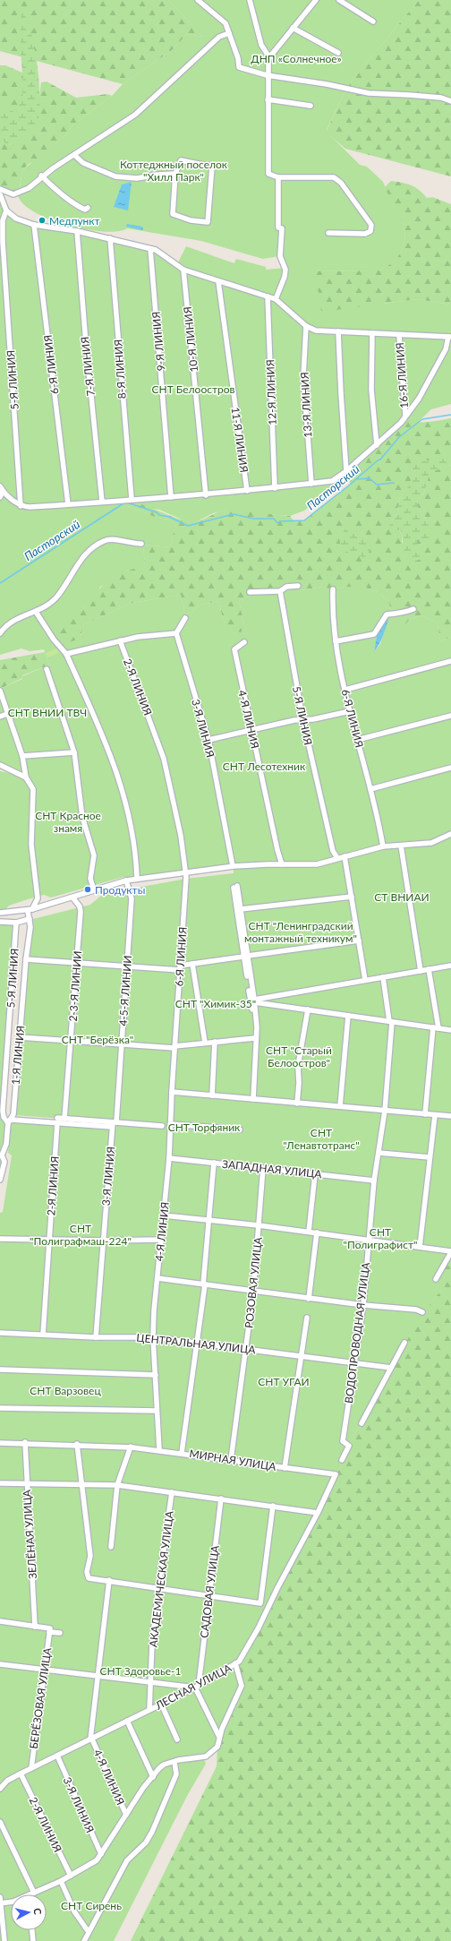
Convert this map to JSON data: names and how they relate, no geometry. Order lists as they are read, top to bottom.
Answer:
{
  "streets": {
    "street": [
      "10-Я ЛИНИЯ",
      "9-Я ЛИНИЯ",
      "6-Я ЛИНИЯ",
      "7-Я ЛИНИЯ",
      "8-Я ЛИНИЯ",
      "16-Я ЛИНИЯ",
      "5-Я ЛИНИЯ",
      "12-Я ЛИНИЯ",
      "13-Я ЛИНИЯ",
      "11-Я ЛИНИЯ",
      "2-Я ЛИНИЯ",
      "4-Я ЛИНИЯ",
      "3-Я ЛИНИЯ",
      "2-3-Я ЛИНИИ",
      "4-5-Я ЛИНИИ",
      "1-Я ЛИНИЯ",
      "ЗАПАДНАЯ УЛИЦА",
      "РОЗОВАЯ УЛИЦА",
      "ВОДОПРОВОДНАЯ УЛИЦА",
      "ЦЕНТРАЛЬНАЯ УЛИЦА",
      "МИРНАЯ УЛИЦА",
      "ЗЕЛЁНАЯ УЛИЦА",
      "АКАДЕМИЧЕСКАЯ УЛИЦА",
      "САДОВАЯ УЛИЦА",
      "ЛЕСНАЯ УЛИЦА",
      "БЕРЁЗОВАЯ УЛИЦА"
    ]
  },
  "crossings": [
    ["6-Я ЛИНИЯ", "2-Я ЛИНИЯ"],
    ["6-Я ЛИНИЯ", "4-Я ЛИНИЯ"],
    ["5-Я ЛИНИЯ", "1-Я ЛИНИЯ"],
    ["2-Я ЛИНИЯ", "ЦЕНТРАЛЬНАЯ УЛИЦА"],
    ["2-Я ЛИНИЯ", "ЛЕСНАЯ УЛИЦА"],
    ["4-Я ЛИНИЯ", "ЗАПАДНАЯ УЛИЦА"],
    ["4-Я ЛИНИЯ", "ЦЕНТРАЛЬНАЯ УЛИЦА"],
    ["4-Я ЛИНИЯ", "МИРНАЯ УЛИЦА"],
    ["4-Я ЛИНИЯ", "ЛЕСНАЯ УЛИЦА"],
    ["3-Я ЛИНИЯ", "4-5-Я ЛИНИИ"],
    ["3-Я ЛИНИЯ", "ЦЕНТРАЛЬНАЯ УЛИЦА"],
    ["3-Я ЛИНИЯ", "ЛЕСНАЯ УЛИЦА"],
    ["ЗАПАДНАЯ УЛИЦА", "РОЗОВАЯ УЛИЦА"],
    ["ЗАПАДНАЯ УЛИЦА", "ВОДОПРОВОДНАЯ УЛИЦА"],
    ["РОЗОВАЯ УЛИЦА", "ЦЕНТРАЛЬНАЯ УЛИЦА"],
    ["РОЗОВАЯ УЛИЦА", "МИРНАЯ УЛИЦА"],
    ["ВОДОПРОВОДНАЯ УЛИЦА", "ЦЕНТРАЛЬНАЯ УЛИЦА"],
    ["МИРНАЯ УЛИЦА", "ЗЕЛЁНАЯ УЛИЦА"],
    ["МИРНАЯ УЛИЦА", "ЛЕСНАЯ УЛИЦА"],
    ["АКАДЕМИЧЕСКАЯ УЛИЦА", "ЛЕСНАЯ УЛИЦА"],
    ["САДОВАЯ УЛИЦА", "ЛЕСНАЯ УЛИЦА"],
    ["ЛЕСНАЯ УЛИЦА", "БЕРЁЗОВАЯ УЛИЦА"]
  ],
  "water": ["Пасторский"],
  "parks": [
    "ДНП «Солнечное»",
    "Коттеджный поселок \"Хилл Парк\"",
    "СНТ Белоостров",
    "СНТ ВНИИ ТВЧ",
    "СНТ Лесотехник",
    "СНТ Красное знамя",
    "СТ ВНИАИ",
    "СНТ \"Ленинградский монтажный техникум\"",
    "СНТ \"Химик-35\"",
    "СНТ \"Берёзка\"",
    "СНТ \"Старый Белоостров\"",
    "СНТ Торфяник",
    "СНТ \"Ленавтотранс\"",
    "СНТ \"Полиграфмаш-224\"",
    "СНТ \"Полиграфист\"",
    "СНТ УГАИ",
    "СНТ Варзовец",
    "СНТ Здоровье-1",
    "СНТ Сирень"
  ],
  "places": ["Медпункт", "Продукты"],
  "north": "right"
}
